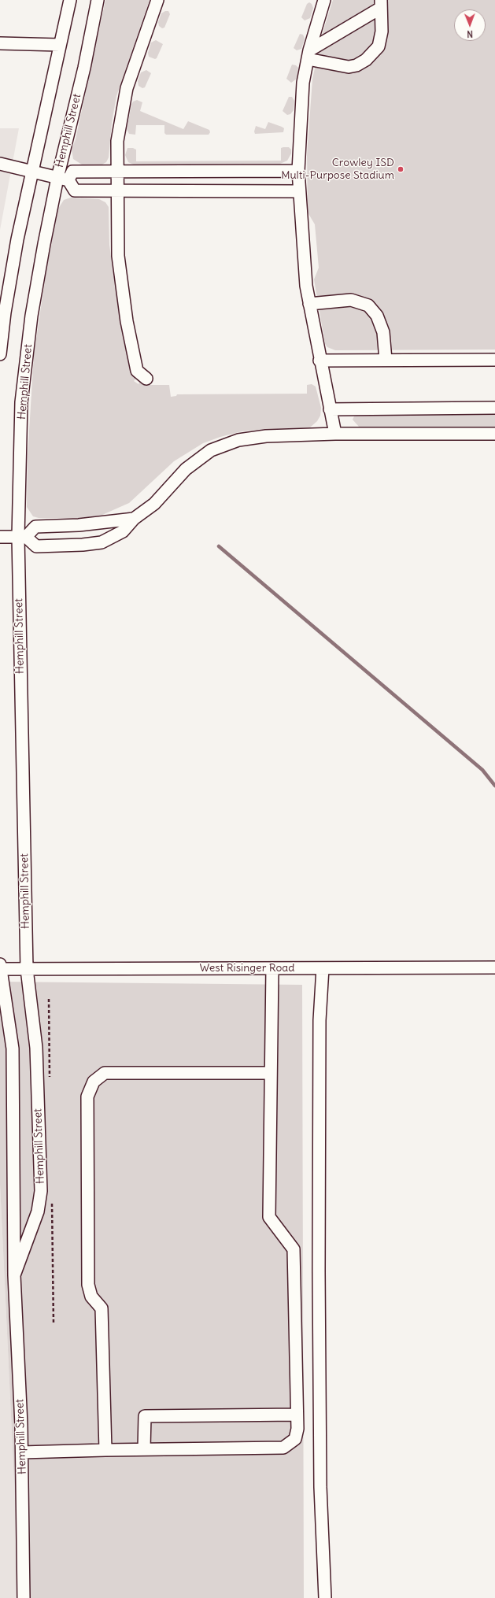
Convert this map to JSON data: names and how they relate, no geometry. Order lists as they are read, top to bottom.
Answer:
{
  "streets": {
    "street": ["Hemphill Street", "West Risinger Road"]
  },
  "crossings": [
    ["Hemphill Street", "West Risinger Road"]
  ],
  "places": ["Crowley ISD Multi-Purpose Stadium"],
  "north": "bottom"
}
